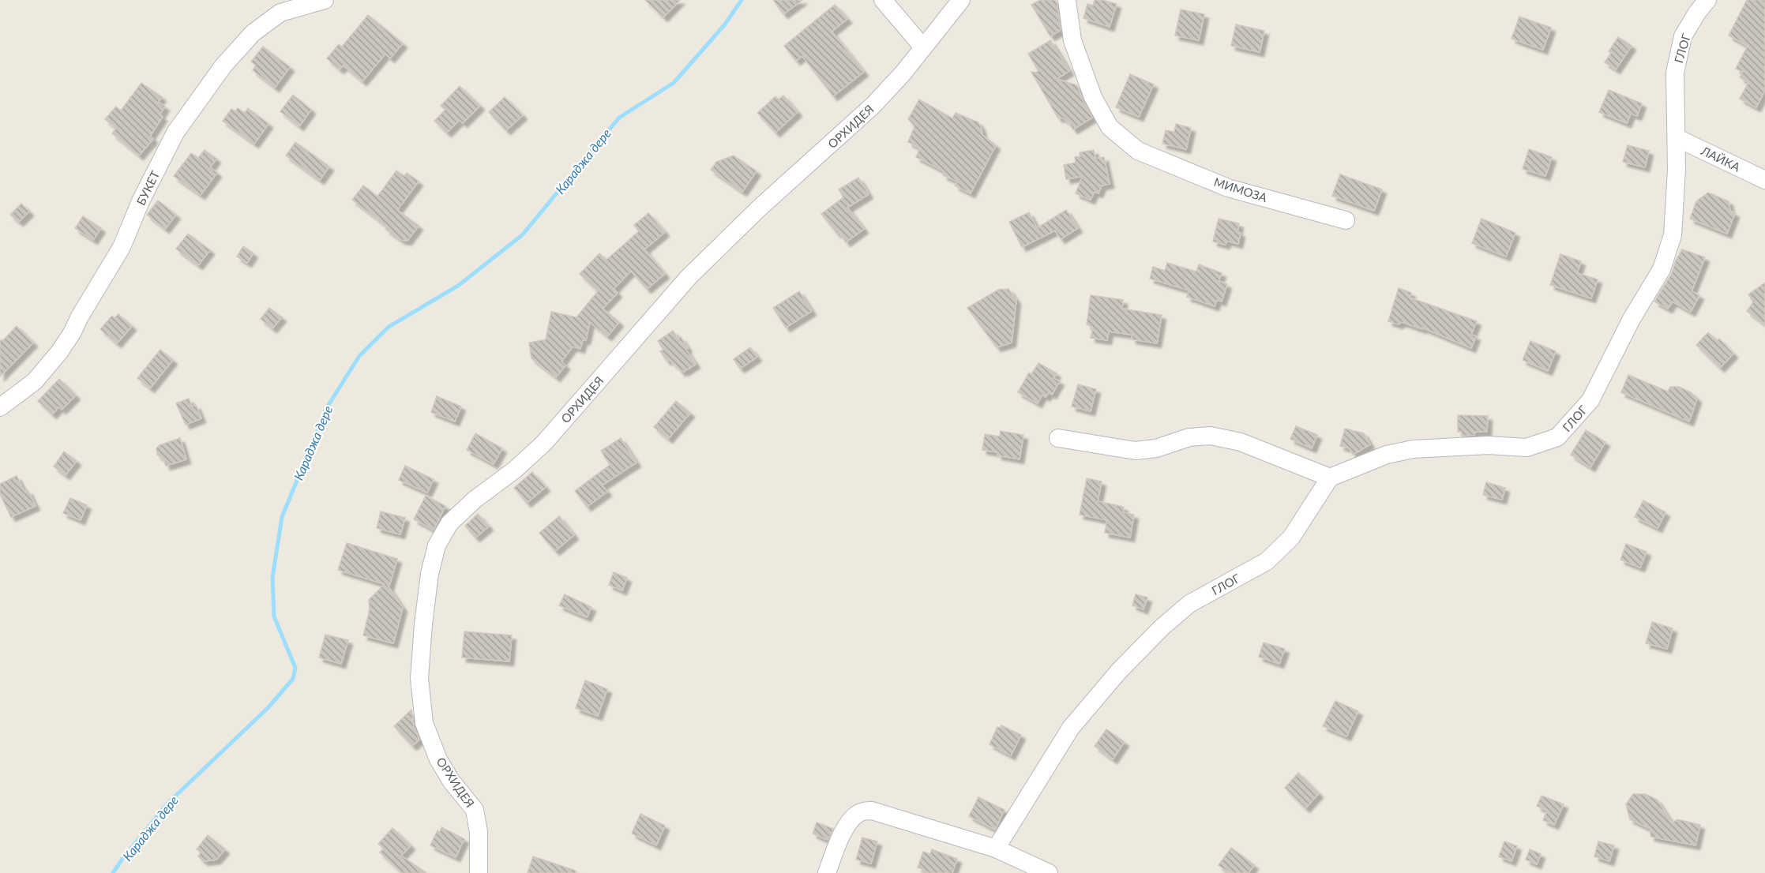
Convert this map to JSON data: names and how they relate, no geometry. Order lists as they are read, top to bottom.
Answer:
{
  "streets": {
    "street": [
      "ГЛОГ",
      "ОРХИДЕЯ",
      "ЛАЙКА",
      "БУКЕТ",
      "МИМОЗА"
    ]
  },
  "crossings": [
    ["ГЛОГ", "ЛАЙКА"]
  ],
  "water": ["Караджа дере"]
}
